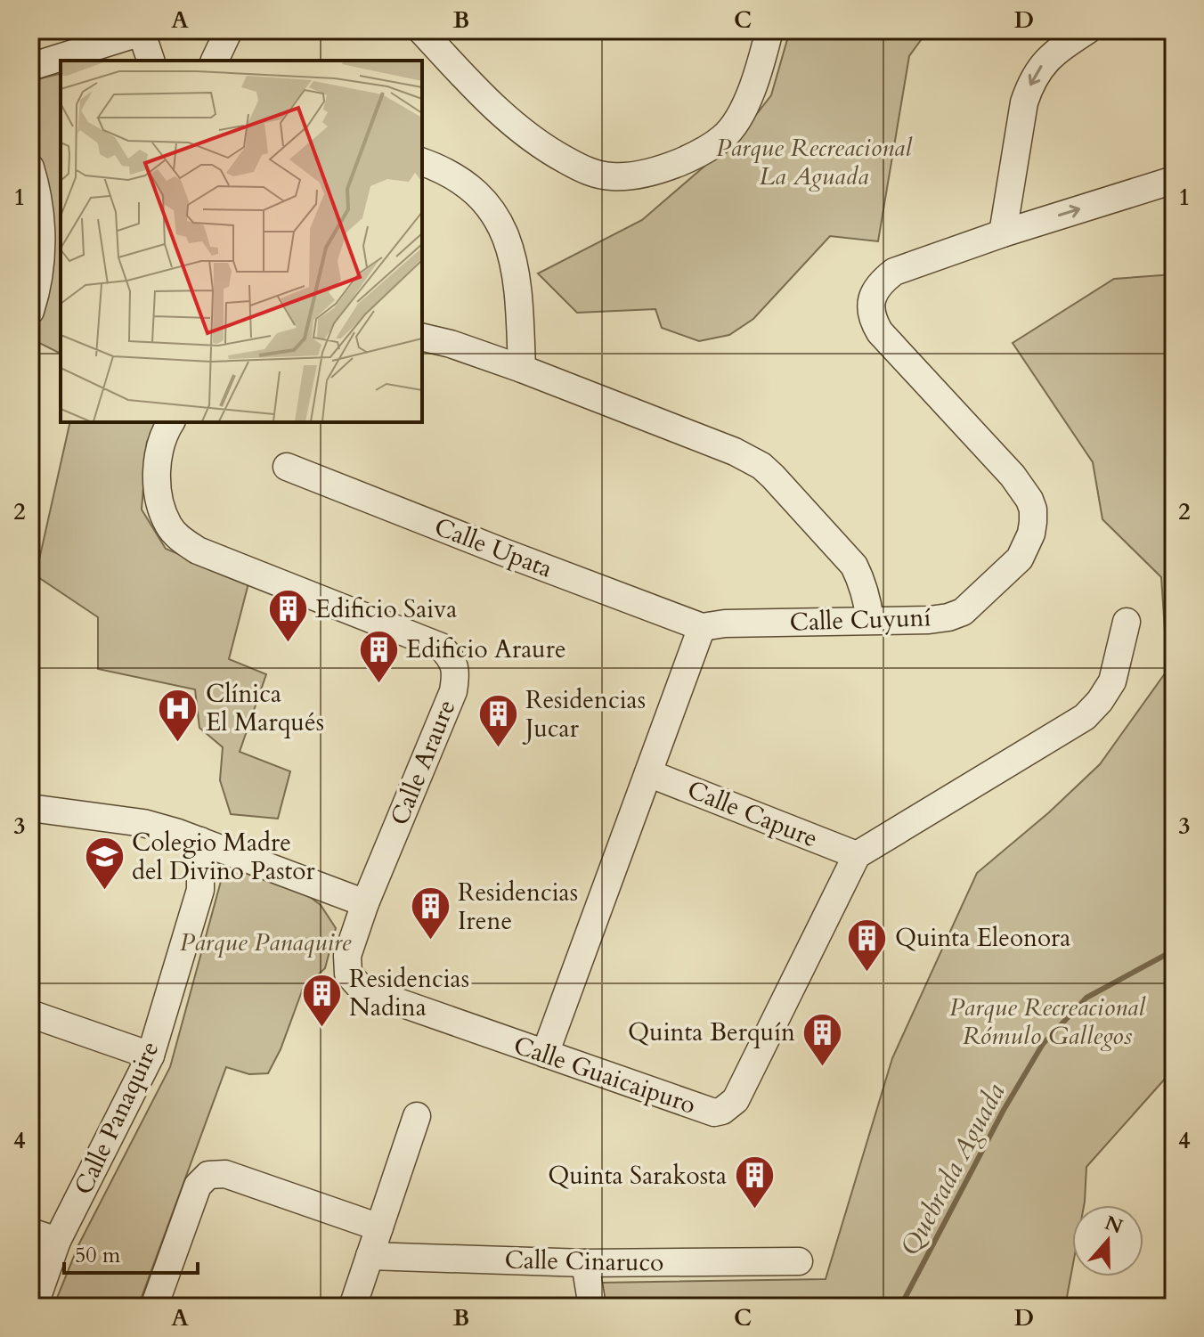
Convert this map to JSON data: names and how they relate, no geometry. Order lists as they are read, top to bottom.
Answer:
{
  "streets": {
    "street": [
      "Calle Upata",
      "Calle Cuyuní",
      "Calle Araure",
      "Calle Capure",
      "Calle Guaicaipuro",
      "Calle Panaquire",
      "Calle Cinaruco"
    ]
  },
  "crossings": [
    ["Calle Upata", "Calle Cuyuní"],
    ["Calle Araure", "Calle Guaicaipuro"],
    ["Calle Capure", "Calle Guaicaipuro"]
  ],
  "water": ["Quebrada Aguada"],
  "parks": ["Parque Recreacional La Aguada", "Parque Panaquire", "Parque Recreacional Rómulo Gallegos"],
  "places": {
    "building": [
      "Edificio Saiva",
      "Edificio Araure",
      "Residencias Jucar",
      "Residencias Irene",
      "Quinta Eleonora",
      "Residencias Nadina",
      "Quinta Berquín",
      "Quinta Sarakosta"
    ],
    "hospital": ["Clínica El Marqués"],
    "school or university": ["Colegio Madre del Divino Pastor"]
  },
  "scale_bar": "50 m",
  "north": "top",
  "grid": {
    "columns": [
      "A",
      "B",
      "C",
      "D"
    ],
    "rows": [
      "1",
      "2",
      "3",
      "4"
    ]
  }
}
